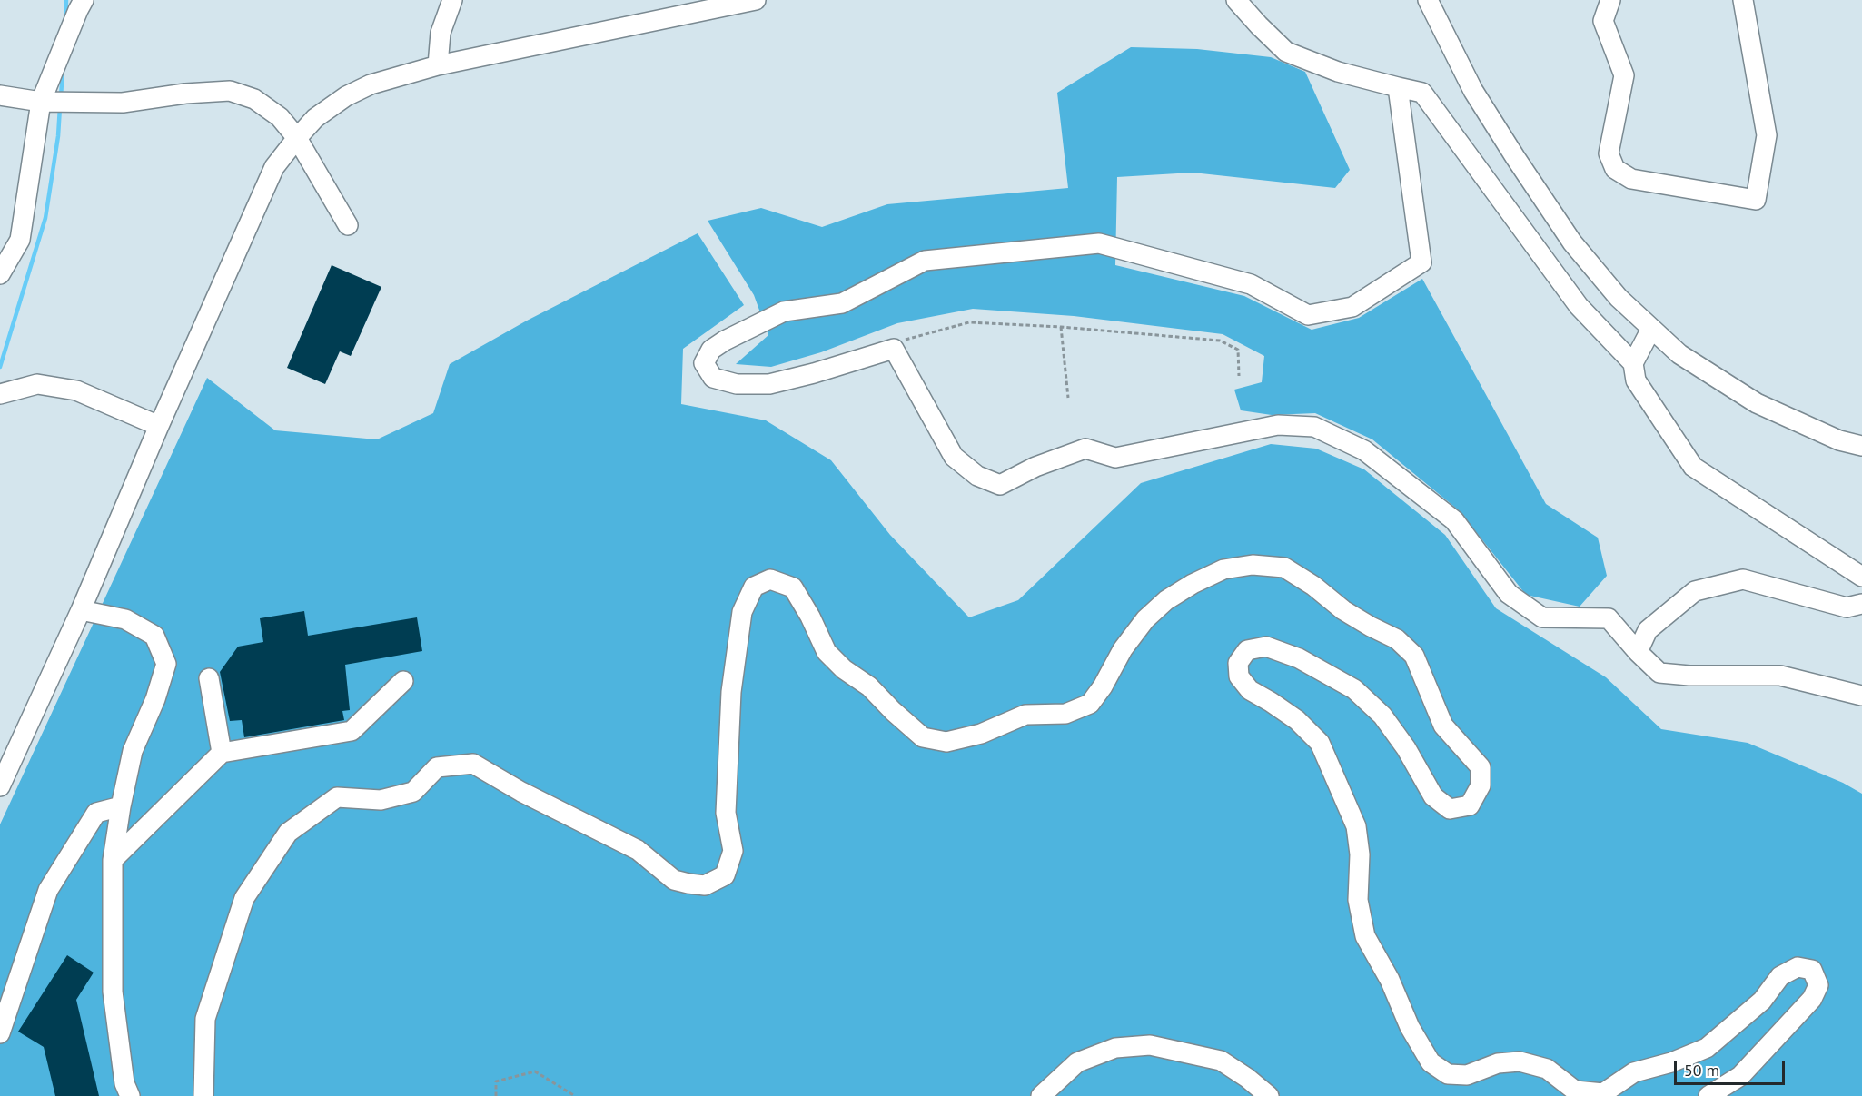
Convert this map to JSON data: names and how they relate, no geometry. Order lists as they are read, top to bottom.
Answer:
{
  "scale_bar": "50 m"
}
